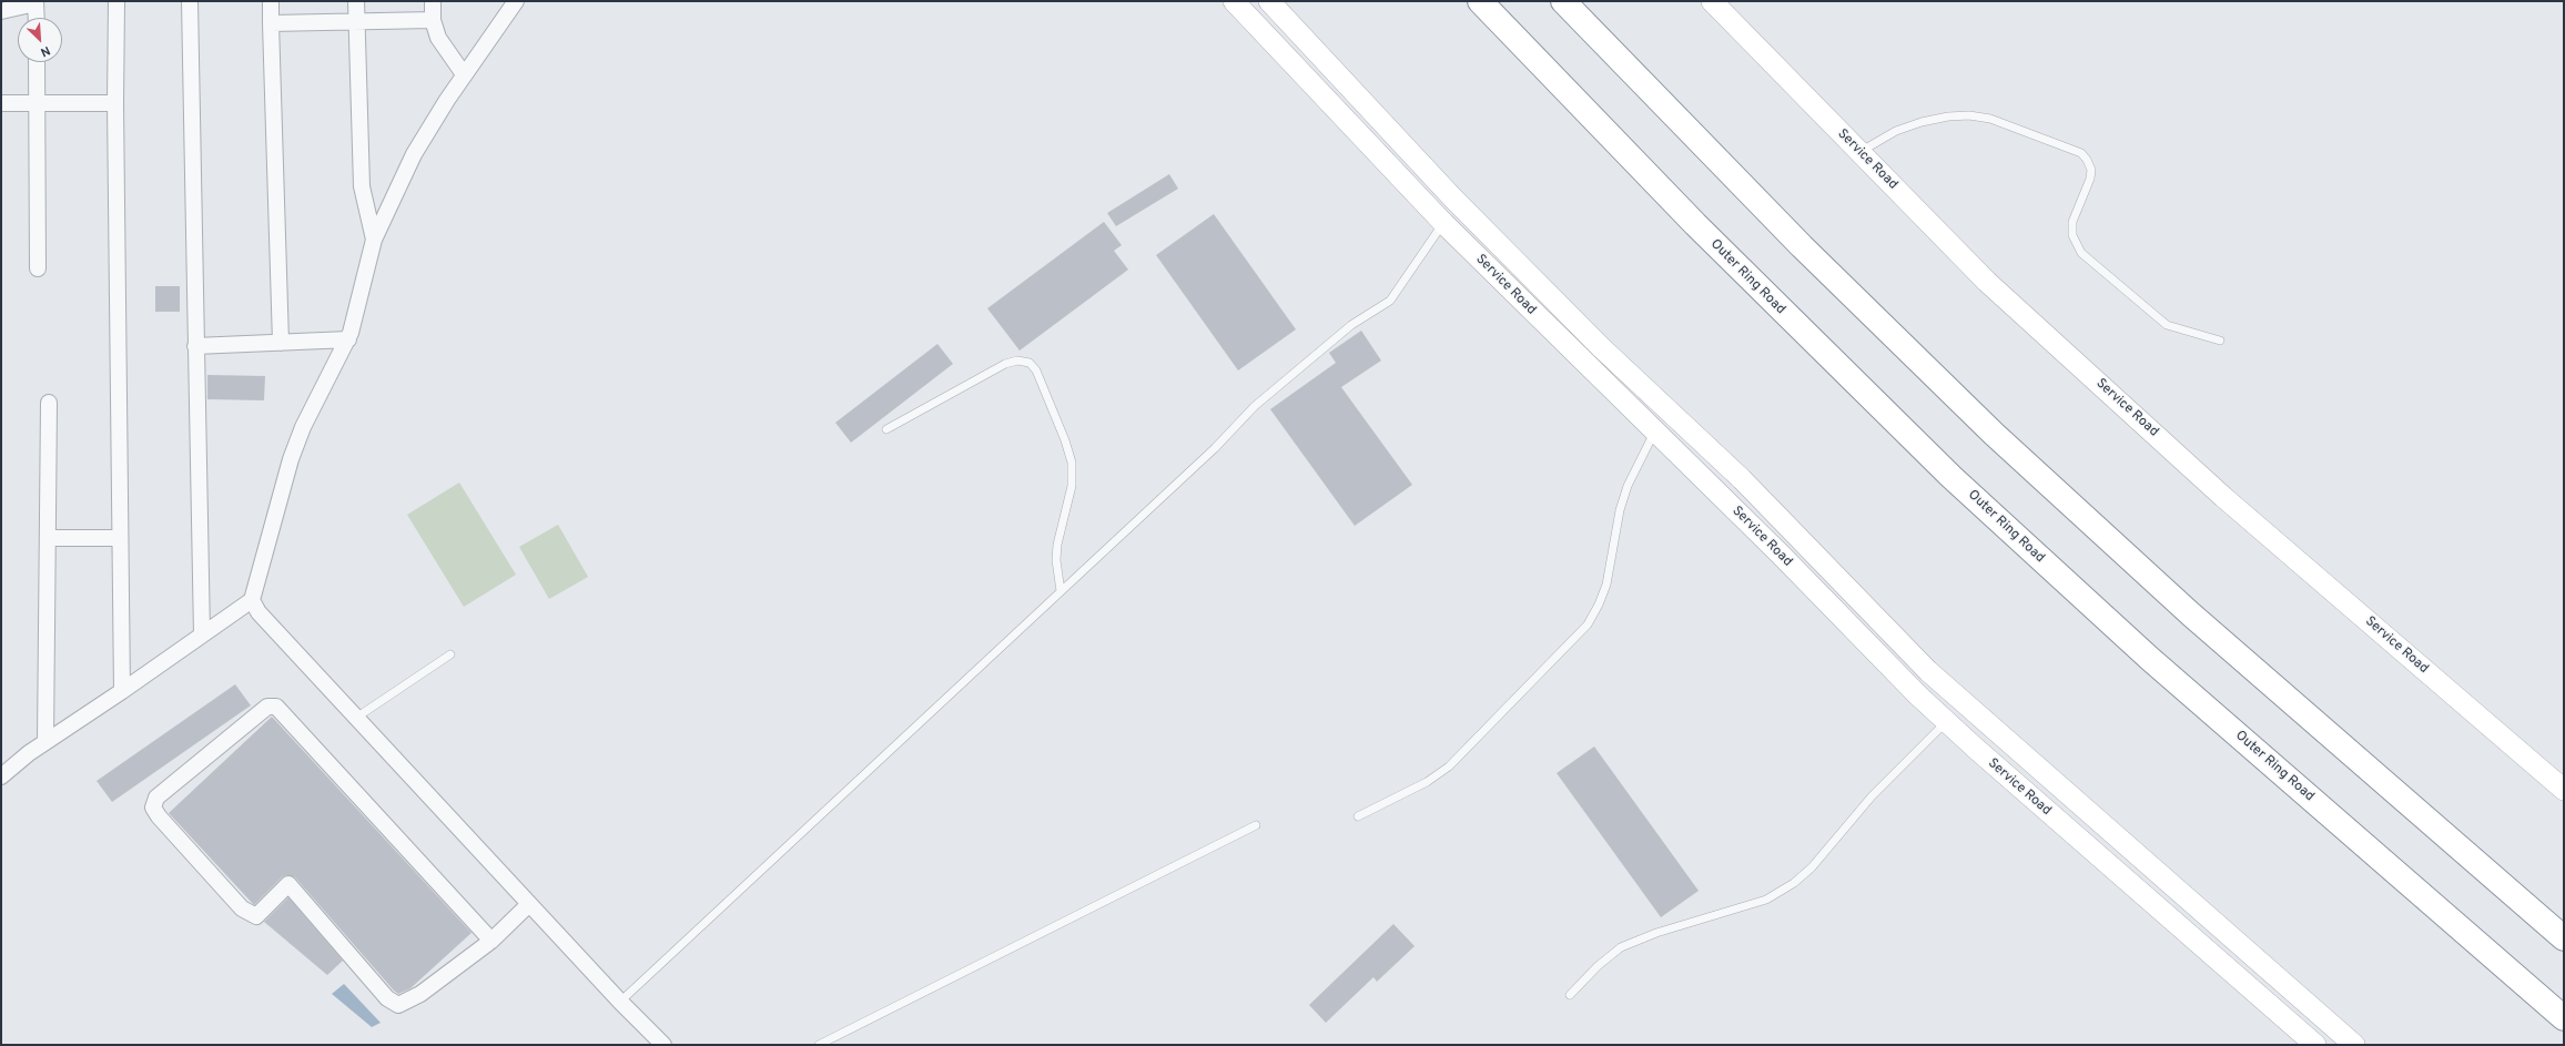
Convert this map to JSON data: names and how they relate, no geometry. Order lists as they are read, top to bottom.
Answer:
{
  "streets": {
    "highway": ["Outer Ring Road"],
    "main road": ["Service Road"]
  },
  "north": "bottom right"
}
